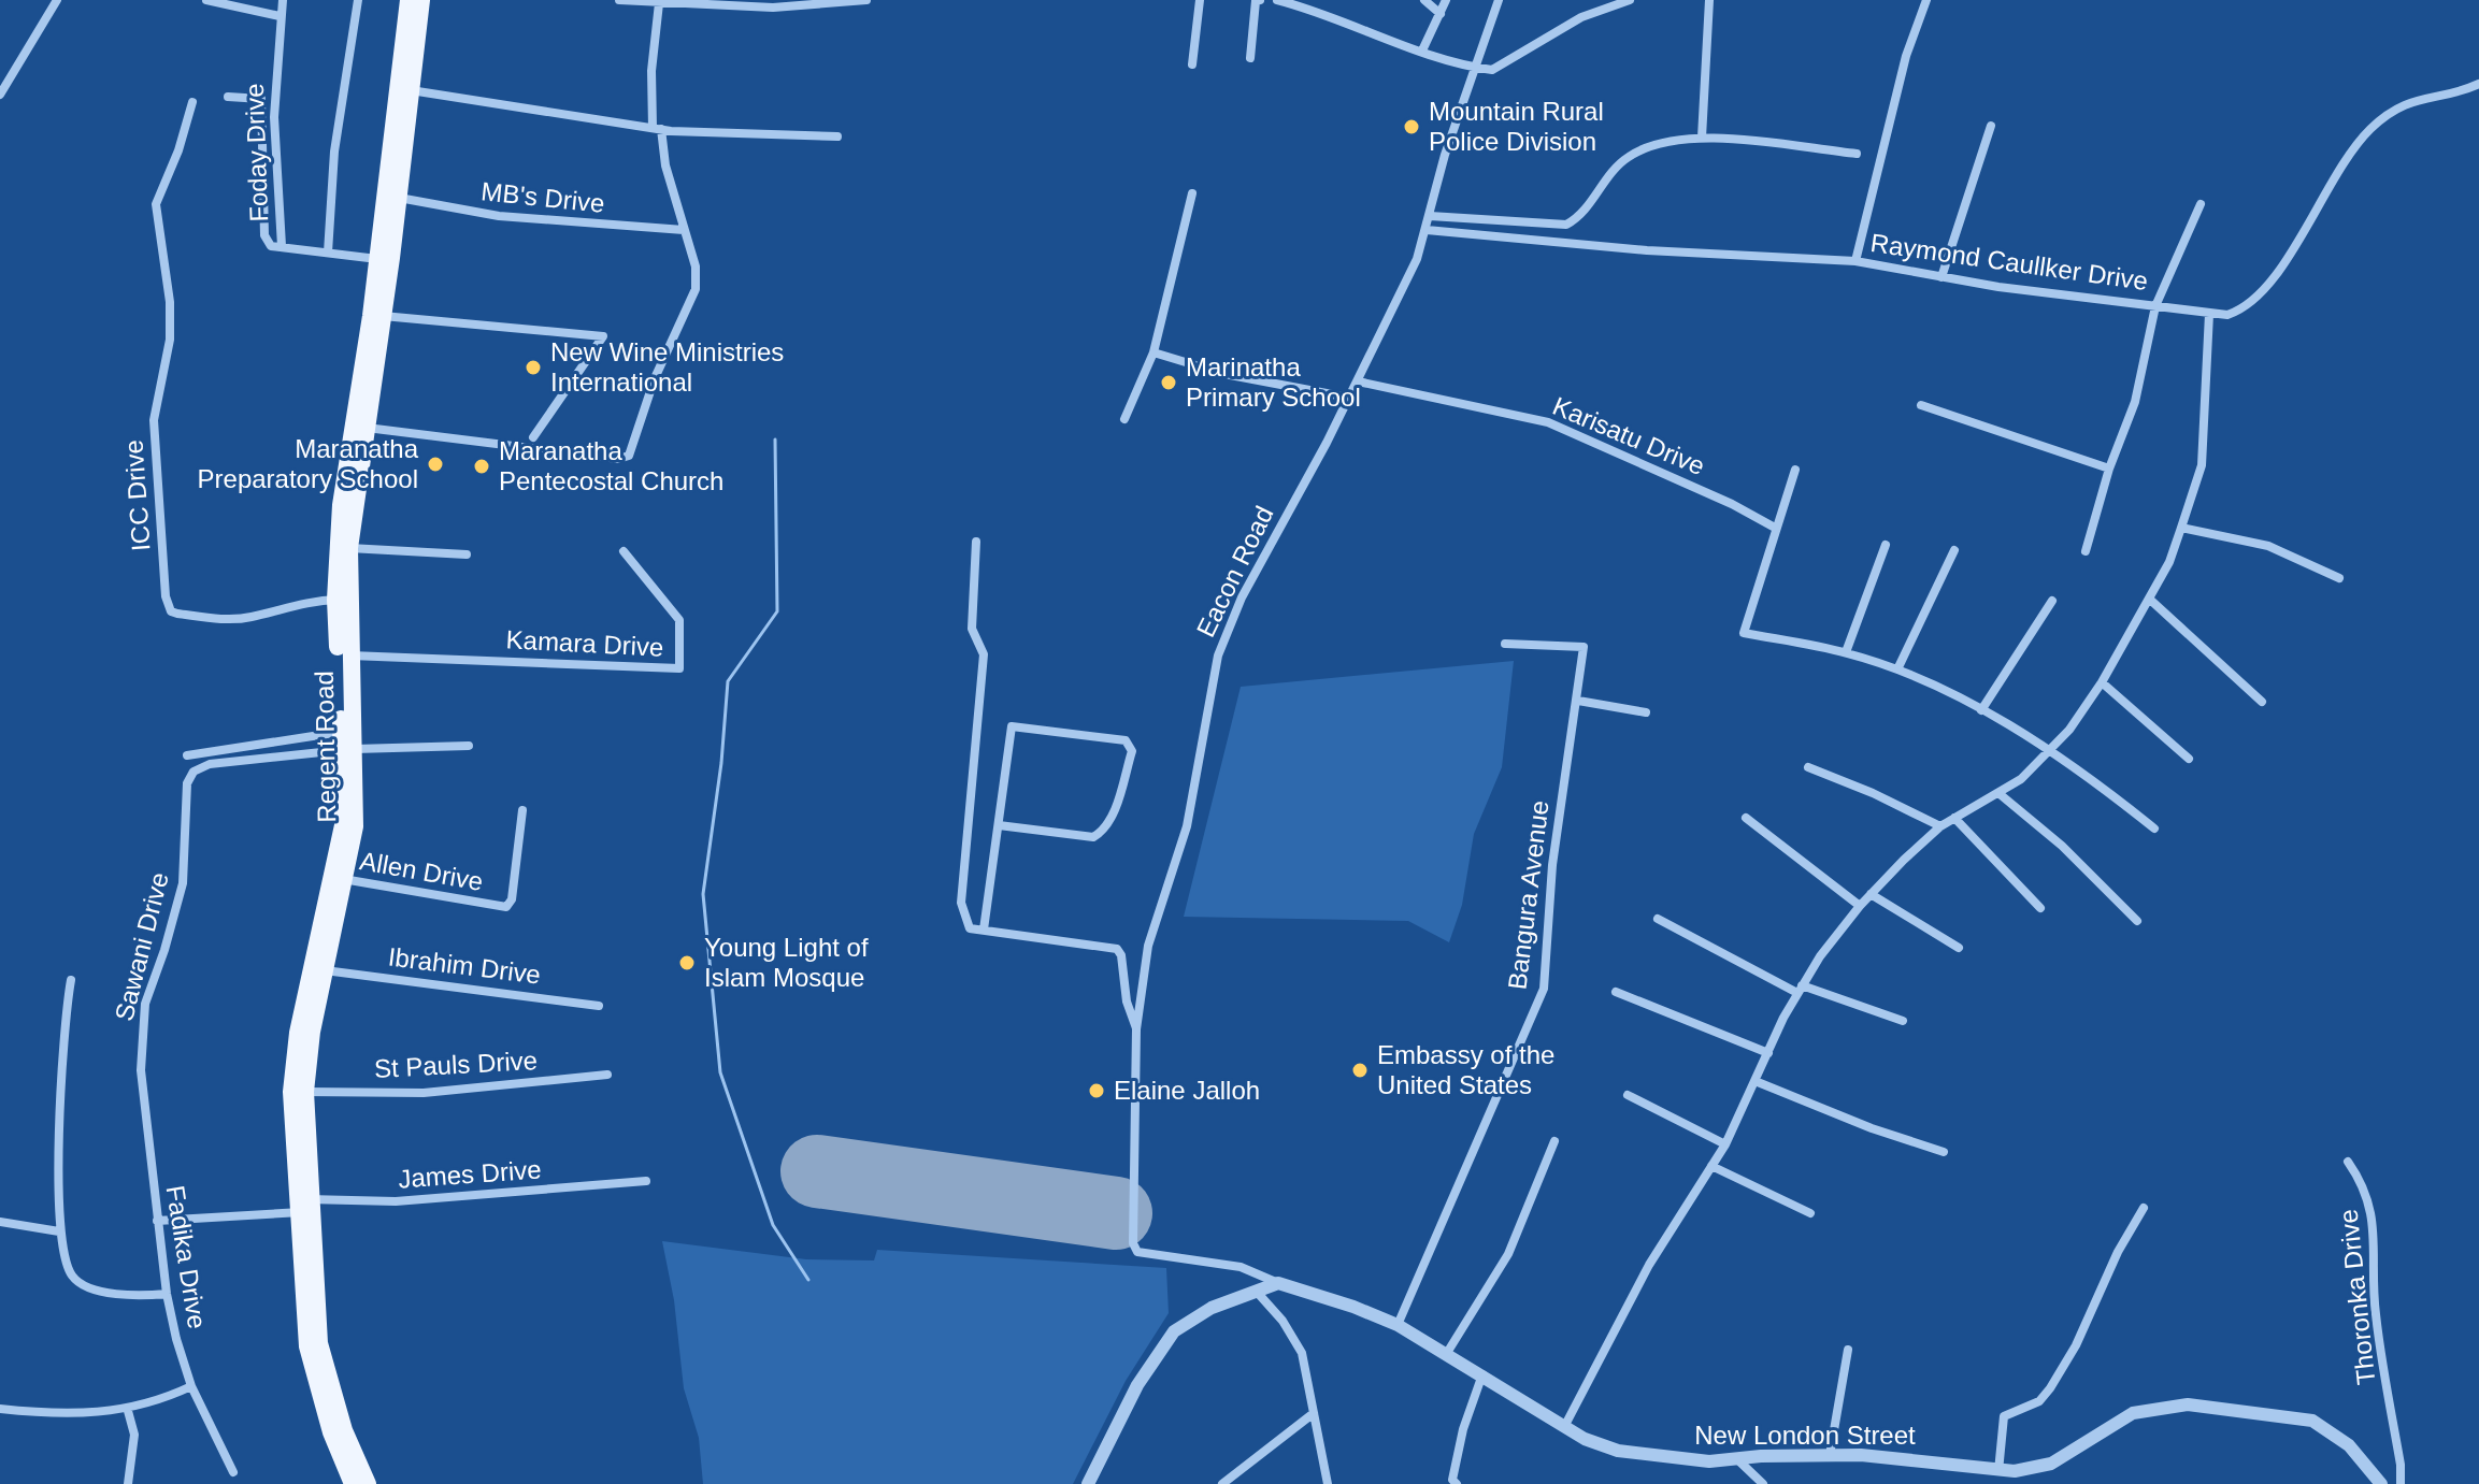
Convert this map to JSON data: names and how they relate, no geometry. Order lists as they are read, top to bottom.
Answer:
{
  "streets": {
    "main road": ["Regent Road"],
    "street": [
      "Foday Drive",
      "MB's Drive",
      "Raymond Caullker Drive",
      "Karisatu Drive",
      "ICC Drive",
      "Eacon Road",
      "Kamara Drive",
      "Allen Drive",
      "Bangura Avenue",
      "Sawani Drive",
      "Ibrahim Drive",
      "St Pauls Drive",
      "James Drive",
      "Fadika Drive",
      "Thoronka Drive",
      "New London Street"
    ]
  },
  "crossings": [
    ["Foday Drive", "Regent Road"],
    ["MB's Drive", "Regent Road"],
    ["Raymond Caullker Drive", "Eacon Road"],
    ["Karisatu Drive", "Eacon Road"],
    ["ICC Drive", "Regent Road"],
    ["Eacon Road", "New London Street"],
    ["Kamara Drive", "Regent Road"],
    ["Regent Road", "Allen Drive"],
    ["Regent Road", "Sawani Drive"],
    ["Regent Road", "Ibrahim Drive"],
    ["Regent Road", "St Pauls Drive"],
    ["Regent Road", "James Drive"],
    ["Bangura Avenue", "New London Street"],
    ["Sawani Drive", "Fadika Drive"],
    ["James Drive", "Fadika Drive"]
  ],
  "places": [
    "Mountain Rural Police Division",
    "New Wine Ministries International",
    "Marinatha Primary School",
    "Maranatha Preparatory School",
    "Maranatha Pentecostal Church",
    "Young Light of Islam Mosque",
    "Embassy of the United States",
    "Elaine Jalloh"
  ]
}
